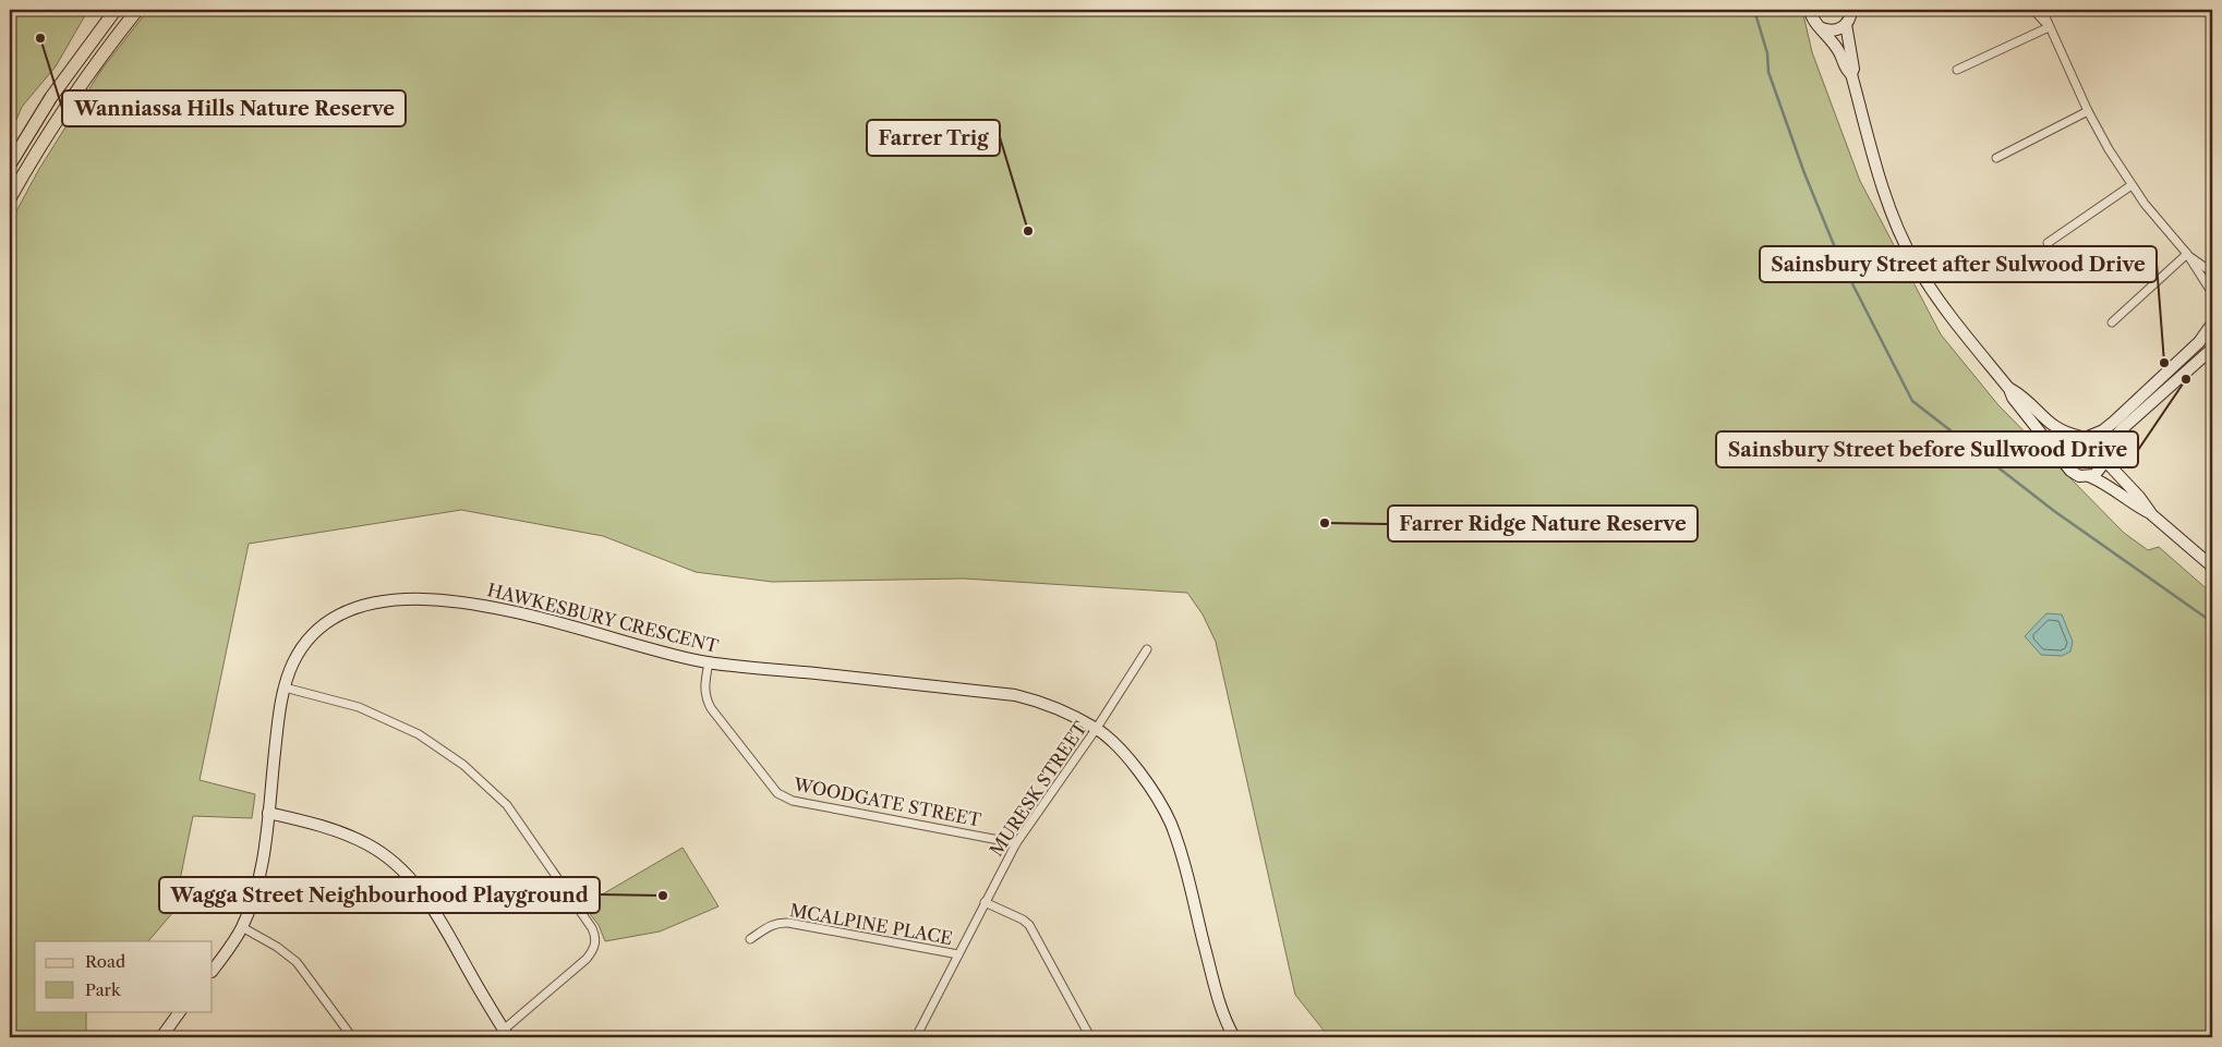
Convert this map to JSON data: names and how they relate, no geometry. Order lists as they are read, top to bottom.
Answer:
{
  "streets": {
    "street": [
      "HAWKESBURY CRESCENT",
      "MURESK STREET",
      "WOODGATE STREET",
      "MCALPINE PLACE"
    ]
  },
  "crossings": [
    ["HAWKESBURY CRESCENT", "MURESK STREET"],
    ["HAWKESBURY CRESCENT", "WOODGATE STREET"],
    ["MURESK STREET", "WOODGATE STREET"],
    ["MURESK STREET", "MCALPINE PLACE"]
  ],
  "places": [
    "Wanniassa Hills Nature Reserve",
    "Farrer Trig",
    "Sainsbury Street after Sulwood Drive",
    "Sainsbury Street before Sullwood Drive",
    "Farrer Ridge Nature Reserve",
    "Wagga Street Neighbourhood Playground"
  ],
  "legend": ["Road", "Park"]
}
